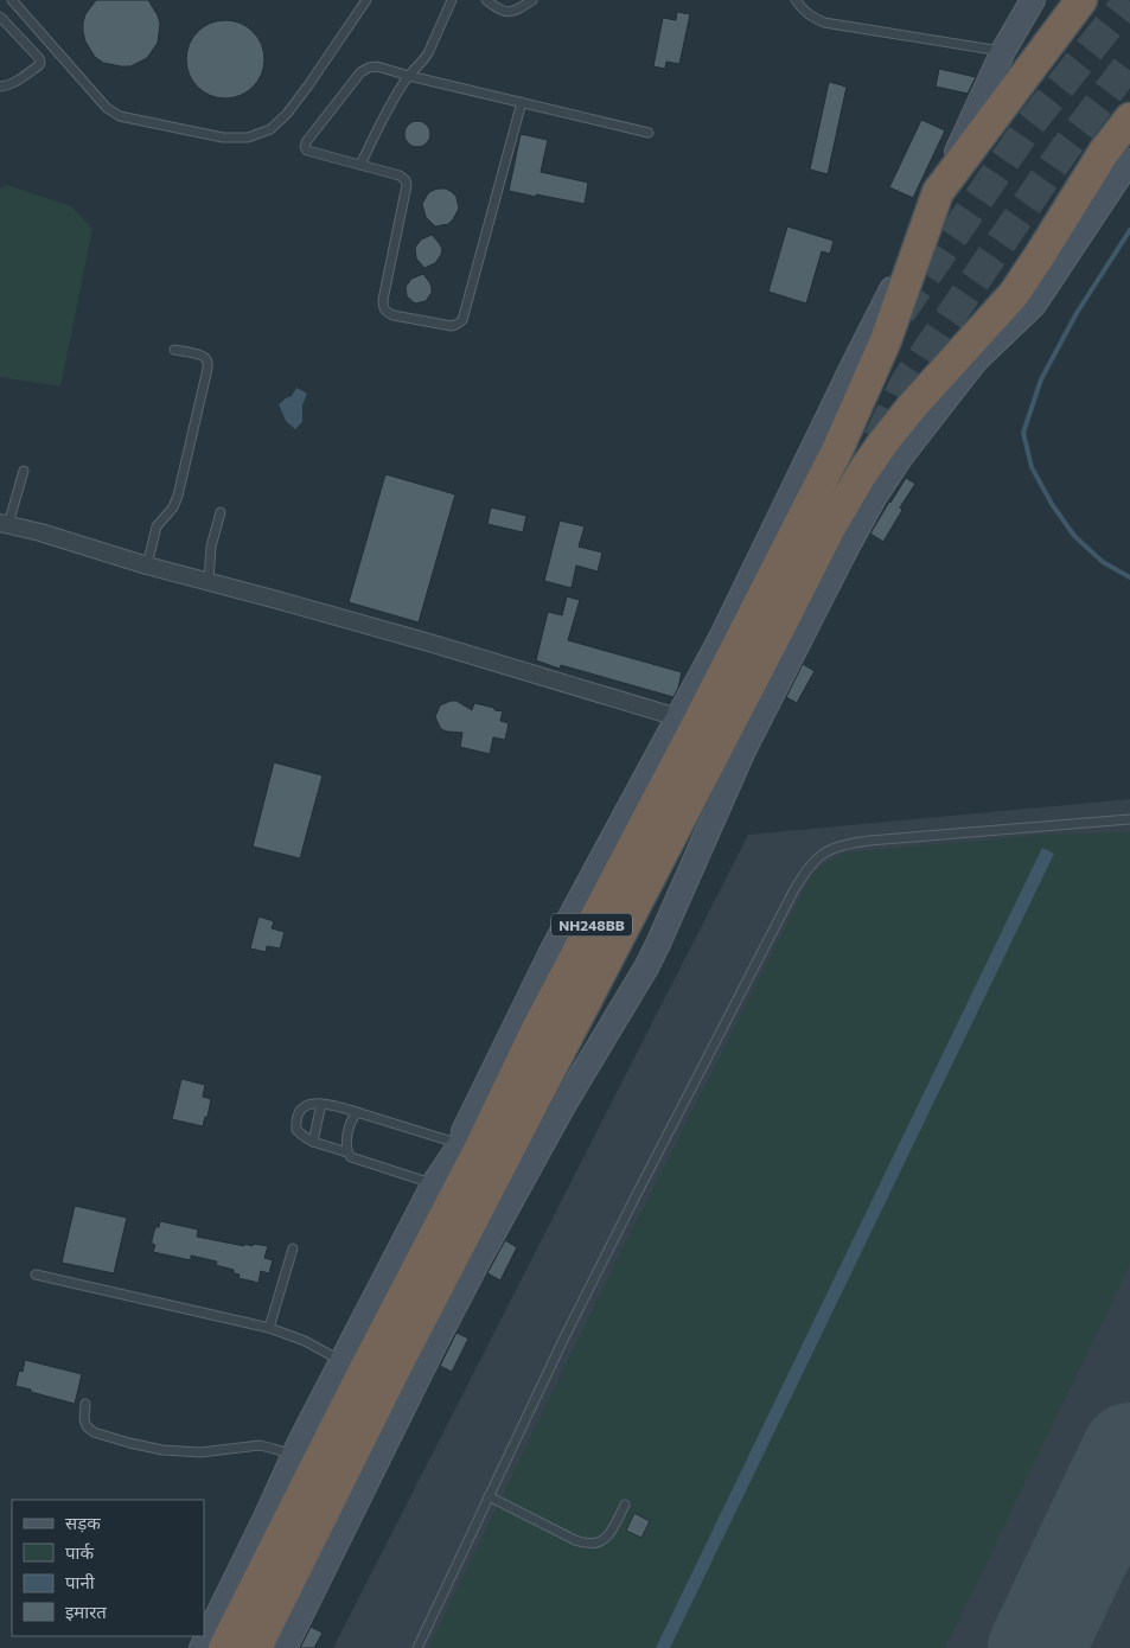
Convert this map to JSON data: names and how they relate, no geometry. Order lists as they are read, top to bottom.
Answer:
{
  "streets": {
    "highway": ["NH248BB"]
  },
  "legend": [
    "सड़क",
    "पार्क",
    "पानी",
    "इमारत"
  ]
}
